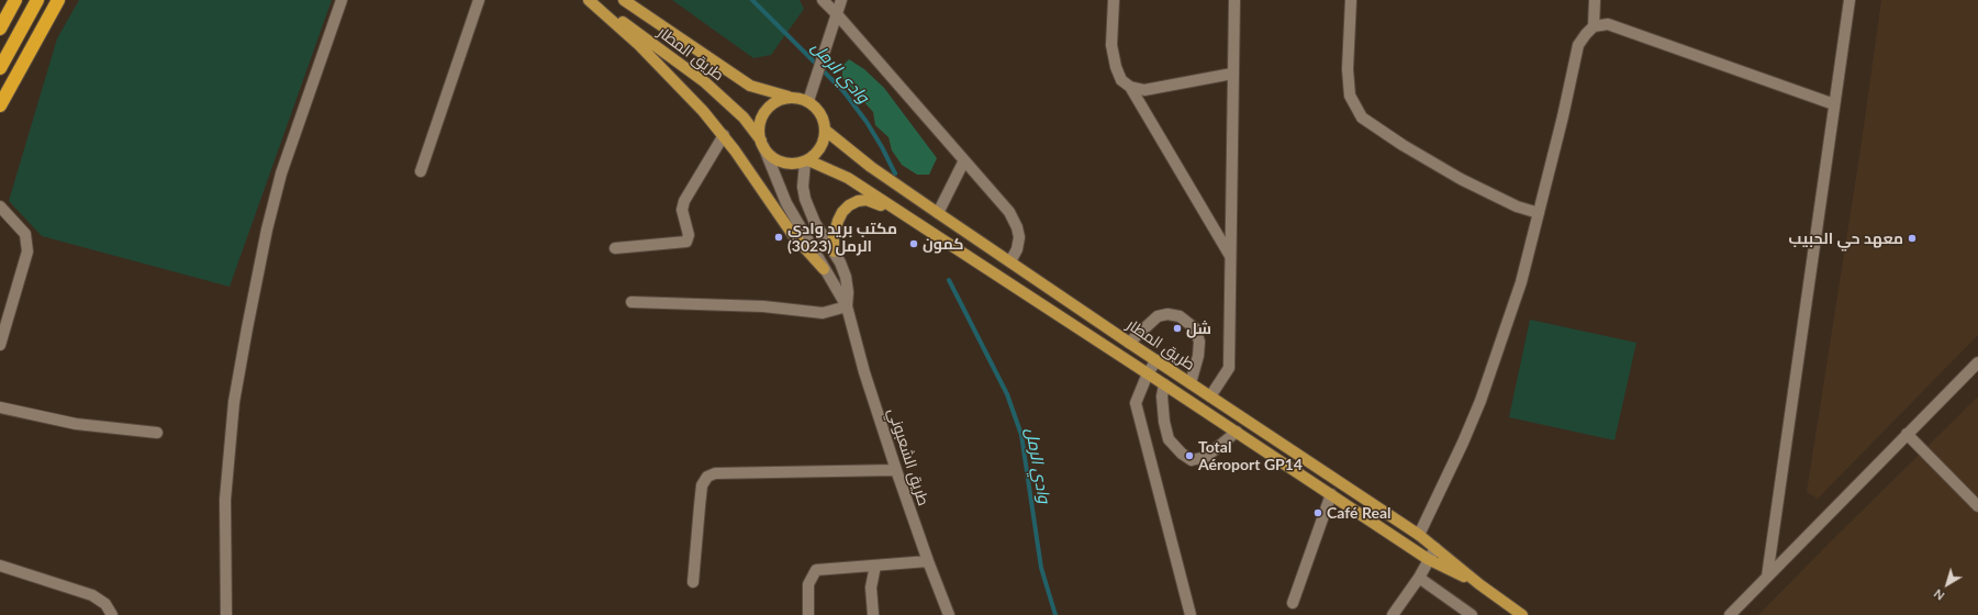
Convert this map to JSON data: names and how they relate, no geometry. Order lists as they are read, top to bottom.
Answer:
{
  "streets": {
    "main road": ["طريق المطار"],
    "street": ["طريق الشعبوني"]
  },
  "crossings": [
    ["طريق المطار", "طريق الشعبوني"]
  ],
  "water": ["وادي الرمل"],
  "places": [
    "مكتب بريد وادي الرمل (3023)",
    "معهد حي الحبيب",
    "كمون",
    "شل",
    "Total Aéroport GP14",
    "Café Real"
  ],
  "north": "bottom left"
}
